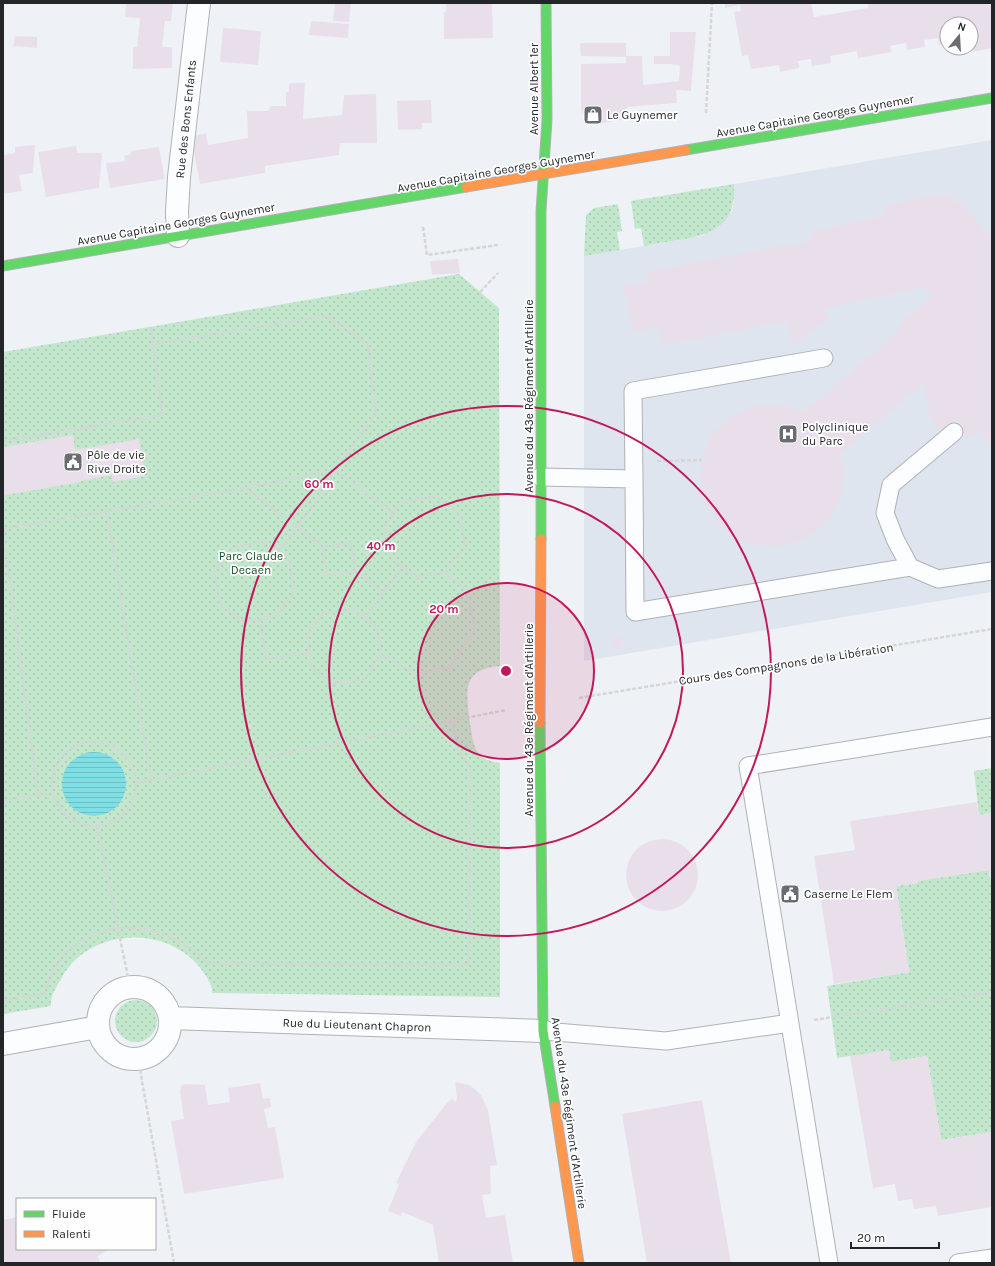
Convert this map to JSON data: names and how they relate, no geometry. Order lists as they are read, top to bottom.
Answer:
{
  "streets": {
    "street": [
      "Avenue Albert 1er",
      "Avenue Capitaine Georges Guynemer",
      "Rue des Bons Enfants",
      "Avenue du 43e Régiment d'Artillerie",
      "Rue du Lieutenant Chapron"
    ],
    "path": ["Cours des Compagnons de la Libération"]
  },
  "crossings": [
    ["Avenue Albert 1er", "Avenue Capitaine Georges Guynemer"],
    ["Avenue Albert 1er", "Avenue du 43e Régiment d'Artillerie"],
    ["Avenue Capitaine Georges Guynemer", "Rue des Bons Enfants"],
    ["Avenue Capitaine Georges Guynemer", "Avenue du 43e Régiment d'Artillerie"],
    ["Avenue du 43e Régiment d'Artillerie", "Rue du Lieutenant Chapron"]
  ],
  "parks": ["Parc Claude Decaen"],
  "places": {
    "shop": ["Le Guynemer"],
    "hospital": ["Polyclinique du Parc"],
    "public building": ["Pôle de vie Rive Droite", "Caserne Le Flem"]
  },
  "legend": ["Fluide", "Ralenti"],
  "scale_bar": "20 m",
  "north": "top",
  "rings": ["60 m", "40 m", "20 m"]
}
